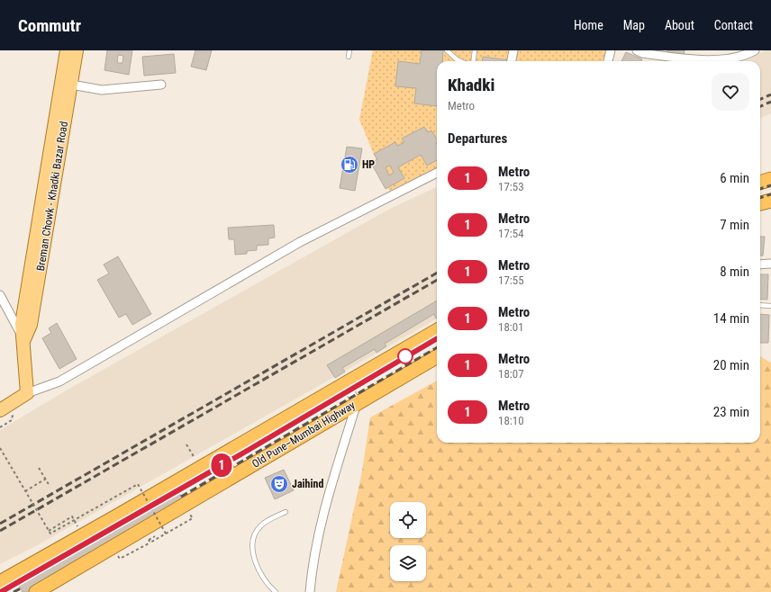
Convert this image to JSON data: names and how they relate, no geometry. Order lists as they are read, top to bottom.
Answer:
{
  "streets": {
    "highway": ["Old Pune–Mumbai Highway"],
    "main road": ["Breman Chowk - Khadki Bazar Road"]
  },
  "places": {
    "fuel station": ["HP"],
    "theatre": ["Jaihind"]
  },
  "lines": ["metro line 1"],
  "page": {
    "header": "Commutr",
    "nav": [
      "Home",
      "Map",
      "About",
      "Contact"
    ],
    "on_map": "1",
    "heading": [
      ["Khadki", "Metro"],
      "Departures"
    ],
    "list": [
      {
        "mark": "1",
        "name": "Metro",
        "note": "17:53",
        "value": "6 min"
      },
      {
        "mark": "1",
        "name": "Metro",
        "note": "17:54",
        "value": "7 min"
      },
      {
        "mark": "1",
        "name": "Metro",
        "note": "17:55",
        "value": "8 min"
      },
      {
        "mark": "1",
        "name": "Metro",
        "note": "18:01",
        "value": "14 min"
      },
      {
        "mark": "1",
        "name": "Metro",
        "note": "18:07",
        "value": "20 min"
      },
      {
        "mark": "1",
        "name": "Metro",
        "note": "18:10",
        "value": "23 min"
      }
    ]
  }
}
